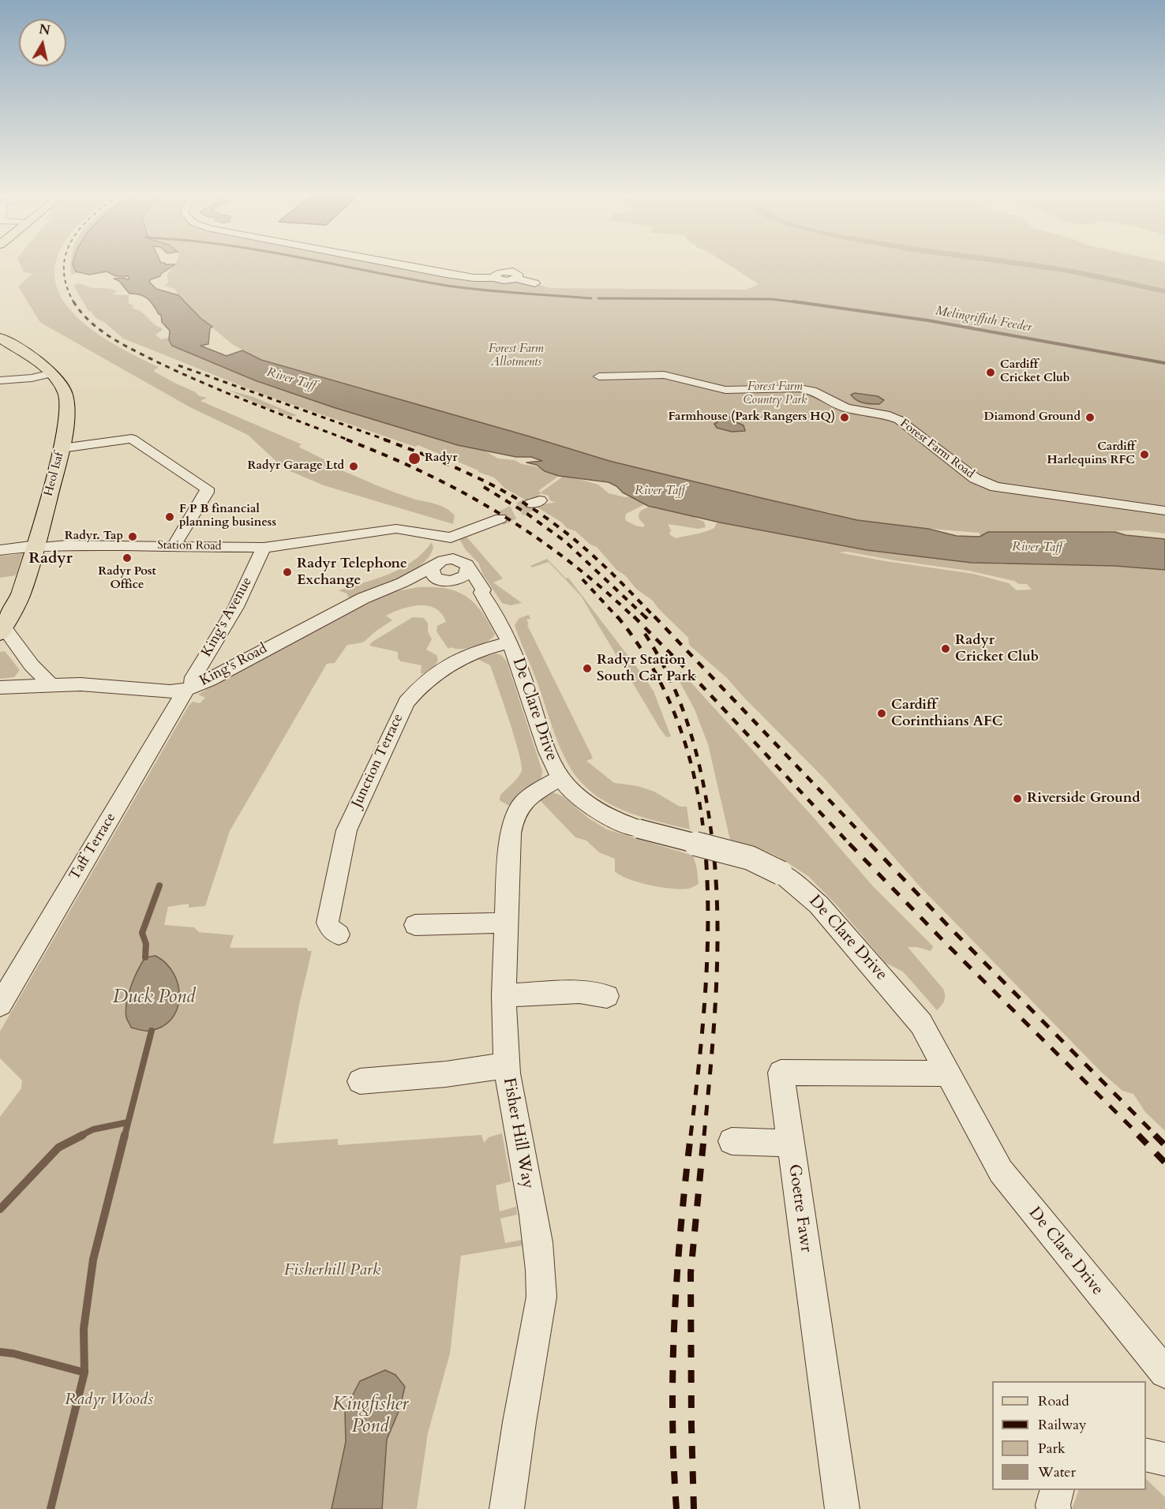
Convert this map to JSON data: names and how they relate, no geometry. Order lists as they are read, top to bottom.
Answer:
{
  "streets": {
    "main road": ["Heol Isaf"],
    "street": [
      "Forest Farm Road",
      "Station Road",
      "King's Avenue",
      "King's Road",
      "De Clare Drive",
      "Junction Terrace",
      "Taff Terrace",
      "Fisher Hill Way",
      "Goetre Fawr"
    ]
  },
  "crossings": [
    ["Heol Isaf", "Station Road"],
    ["Station Road", "King's Avenue"],
    ["King's Avenue", "King's Road"],
    ["King's Avenue", "Taff Terrace"],
    ["King's Road", "De Clare Drive"],
    ["King's Road", "Taff Terrace"],
    ["De Clare Drive", "Junction Terrace"],
    ["De Clare Drive", "Fisher Hill Way"],
    ["De Clare Drive", "Goetre Fawr"]
  ],
  "districts": ["Radyr"],
  "water": [
    "Melingriffith Feeder",
    "River Taff",
    "Duck Pond",
    "Kingfisher Pond"
  ],
  "parks": [
    "Forest Farm Allotments",
    "Forest Farm Country Park",
    "Fisherhill Park",
    "Radyr Woods"
  ],
  "places": [
    "Cardiff Cricket Club",
    "Farmhouse (Park Rangers HQ)",
    "Diamond Ground",
    "Cardiff Harlequins RFC",
    "Radyr",
    "Radyr Garage Ltd",
    "F P B financial planning business",
    "Radyr. Tap",
    "Radyr Post Office",
    "Radyr Telephone Exchange",
    "Radyr Cricket Club",
    "Radyr Station South Car Park",
    "Cardiff Corinthians AFC",
    "Riverside Ground"
  ],
  "legend": [
    "Road",
    "Railway",
    "Park",
    "Water"
  ],
  "north": "top"
}
